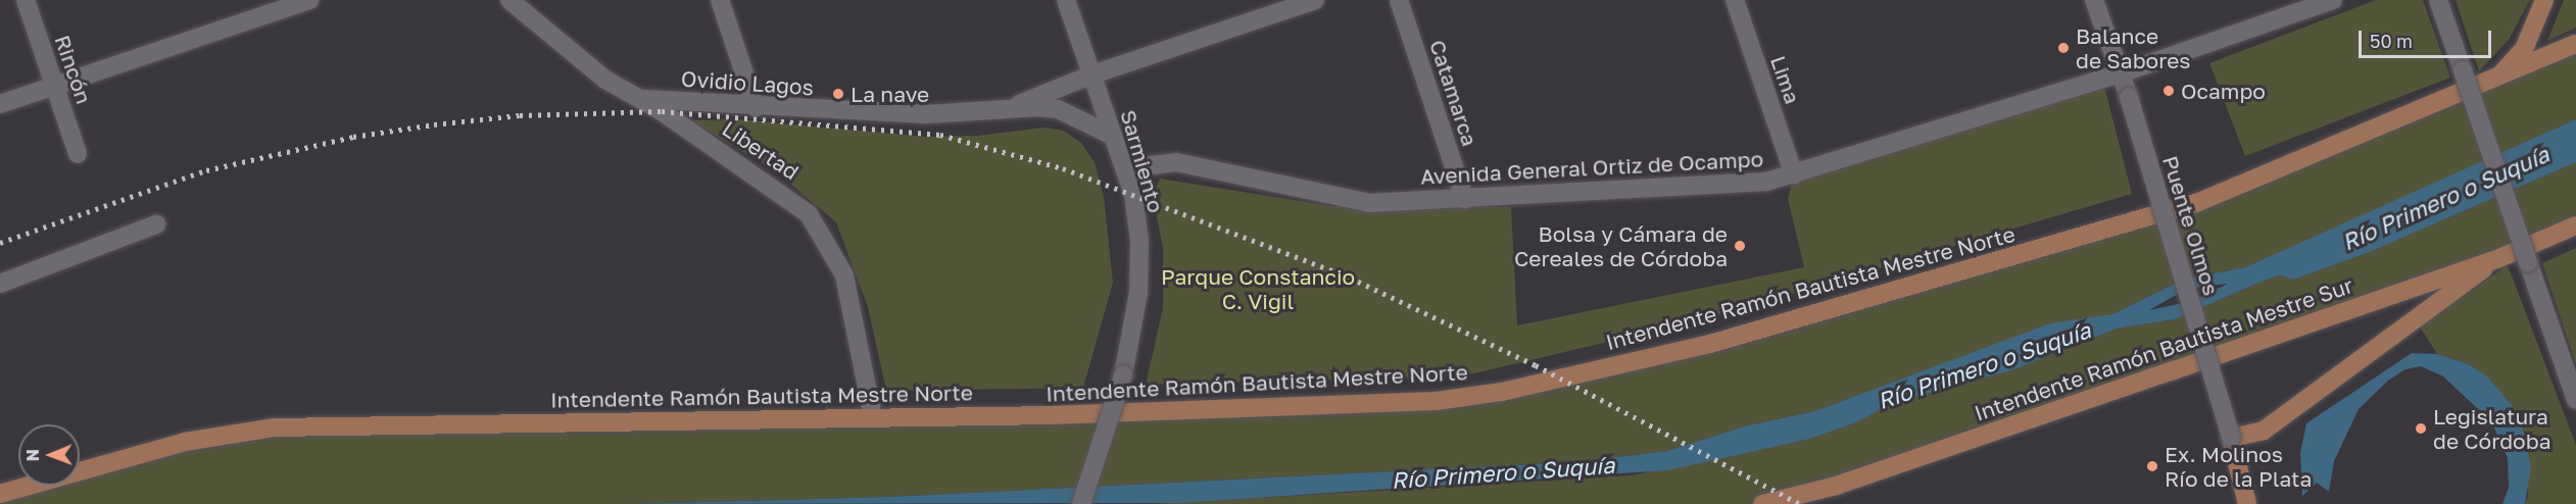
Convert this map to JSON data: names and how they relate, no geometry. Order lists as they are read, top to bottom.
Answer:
{
  "streets": {
    "main road": ["Intendente Ramón Bautista Mestre Norte", "Intendente Ramón Bautista Mestre Sur"],
    "street": [
      "Rincón",
      "Lima",
      "Ovidio Lagos",
      "Catamarca",
      "Libertad",
      "Sarmiento",
      "Avenida General Ortiz de Ocampo",
      "Puente Olmos"
    ]
  },
  "crossings": [
    ["Lima", "Avenida General Ortiz de Ocampo"],
    ["Ovidio Lagos", "Libertad"],
    ["Ovidio Lagos", "Sarmiento"],
    ["Catamarca", "Avenida General Ortiz de Ocampo"],
    ["Libertad", "Intendente Ramón Bautista Mestre Norte"],
    ["Sarmiento", "Avenida General Ortiz de Ocampo"],
    ["Avenida General Ortiz de Ocampo", "Puente Olmos"]
  ],
  "water": ["Río Primero o Suquía"],
  "parks": ["Parque Constancio C. Vigil"],
  "places": [
    "Balance de Sabores",
    "Ocampo",
    "La nave",
    "Bolsa y Cámara de Cereales de Córdoba",
    "Legislatura de Córdoba",
    "Ex. Molinos Río de la Plata"
  ],
  "scale_bar": "50 m",
  "north": "left"
}
